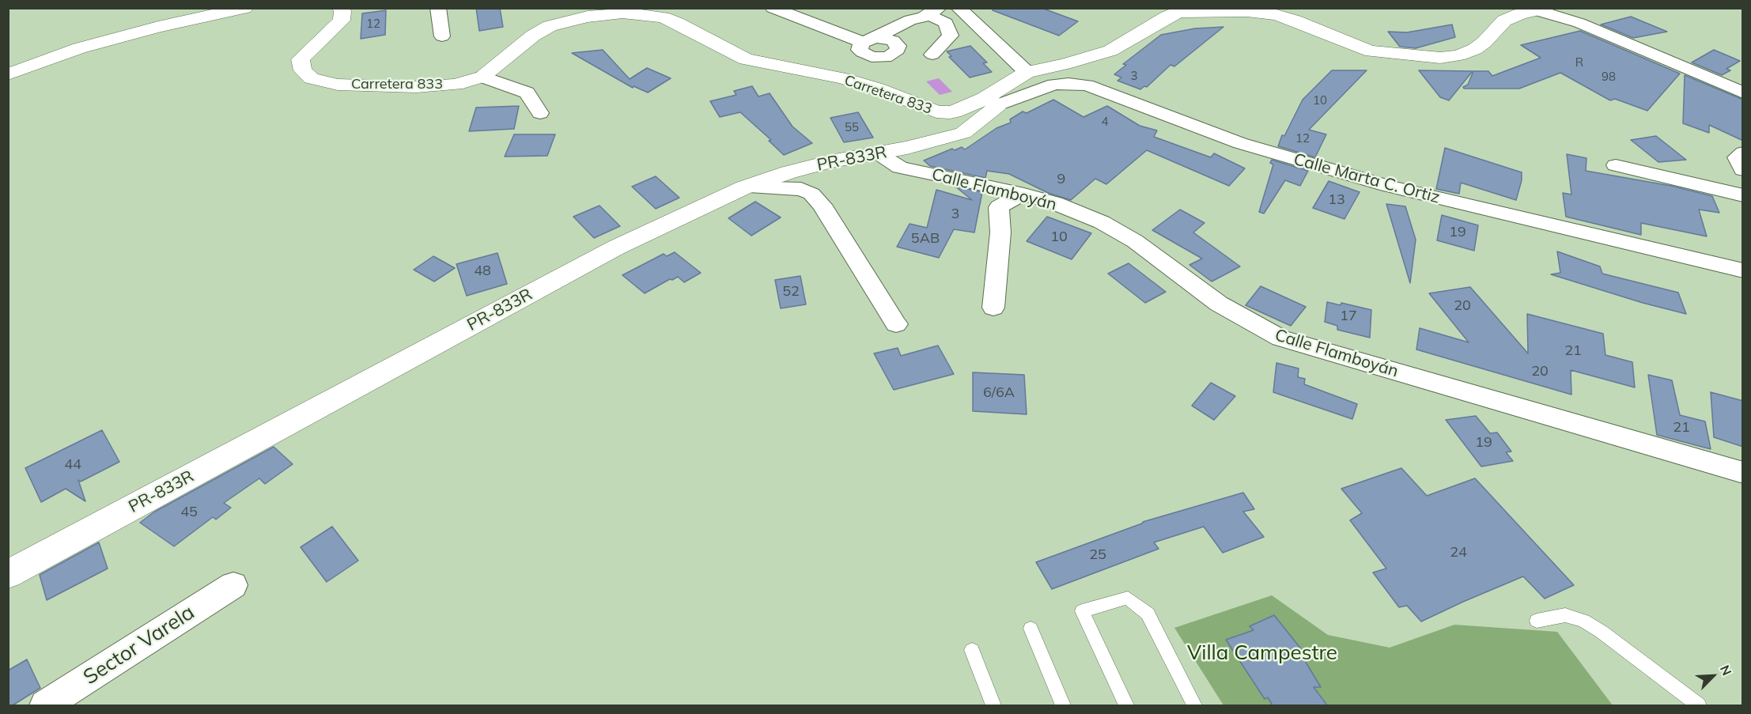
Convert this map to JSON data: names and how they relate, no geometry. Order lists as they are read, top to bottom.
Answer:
{
  "streets": {
    "street": [
      "Carretera 833",
      "PR-833R",
      "Calle Marta C. Ortiz",
      "Calle Flamboyán",
      "Sector Varela"
    ]
  },
  "crossings": [
    ["Carretera 833", "PR-833R"],
    ["Carretera 833", "Calle Marta C. Ortiz"],
    ["PR-833R", "Calle Marta C. Ortiz"],
    ["PR-833R", "Calle Flamboyán"]
  ],
  "parks": ["Villa Campestre"],
  "house_numbers": [
    "12",
    "R",
    "3",
    "98",
    "10",
    "4",
    "55",
    "12",
    "9",
    "13",
    "3",
    "19",
    "10",
    "5AB",
    "48",
    "52",
    "20",
    "17",
    "21",
    "20",
    "6/6A",
    "21",
    "19",
    "44",
    "45",
    "24",
    "25"
  ],
  "north": "top right"
}
